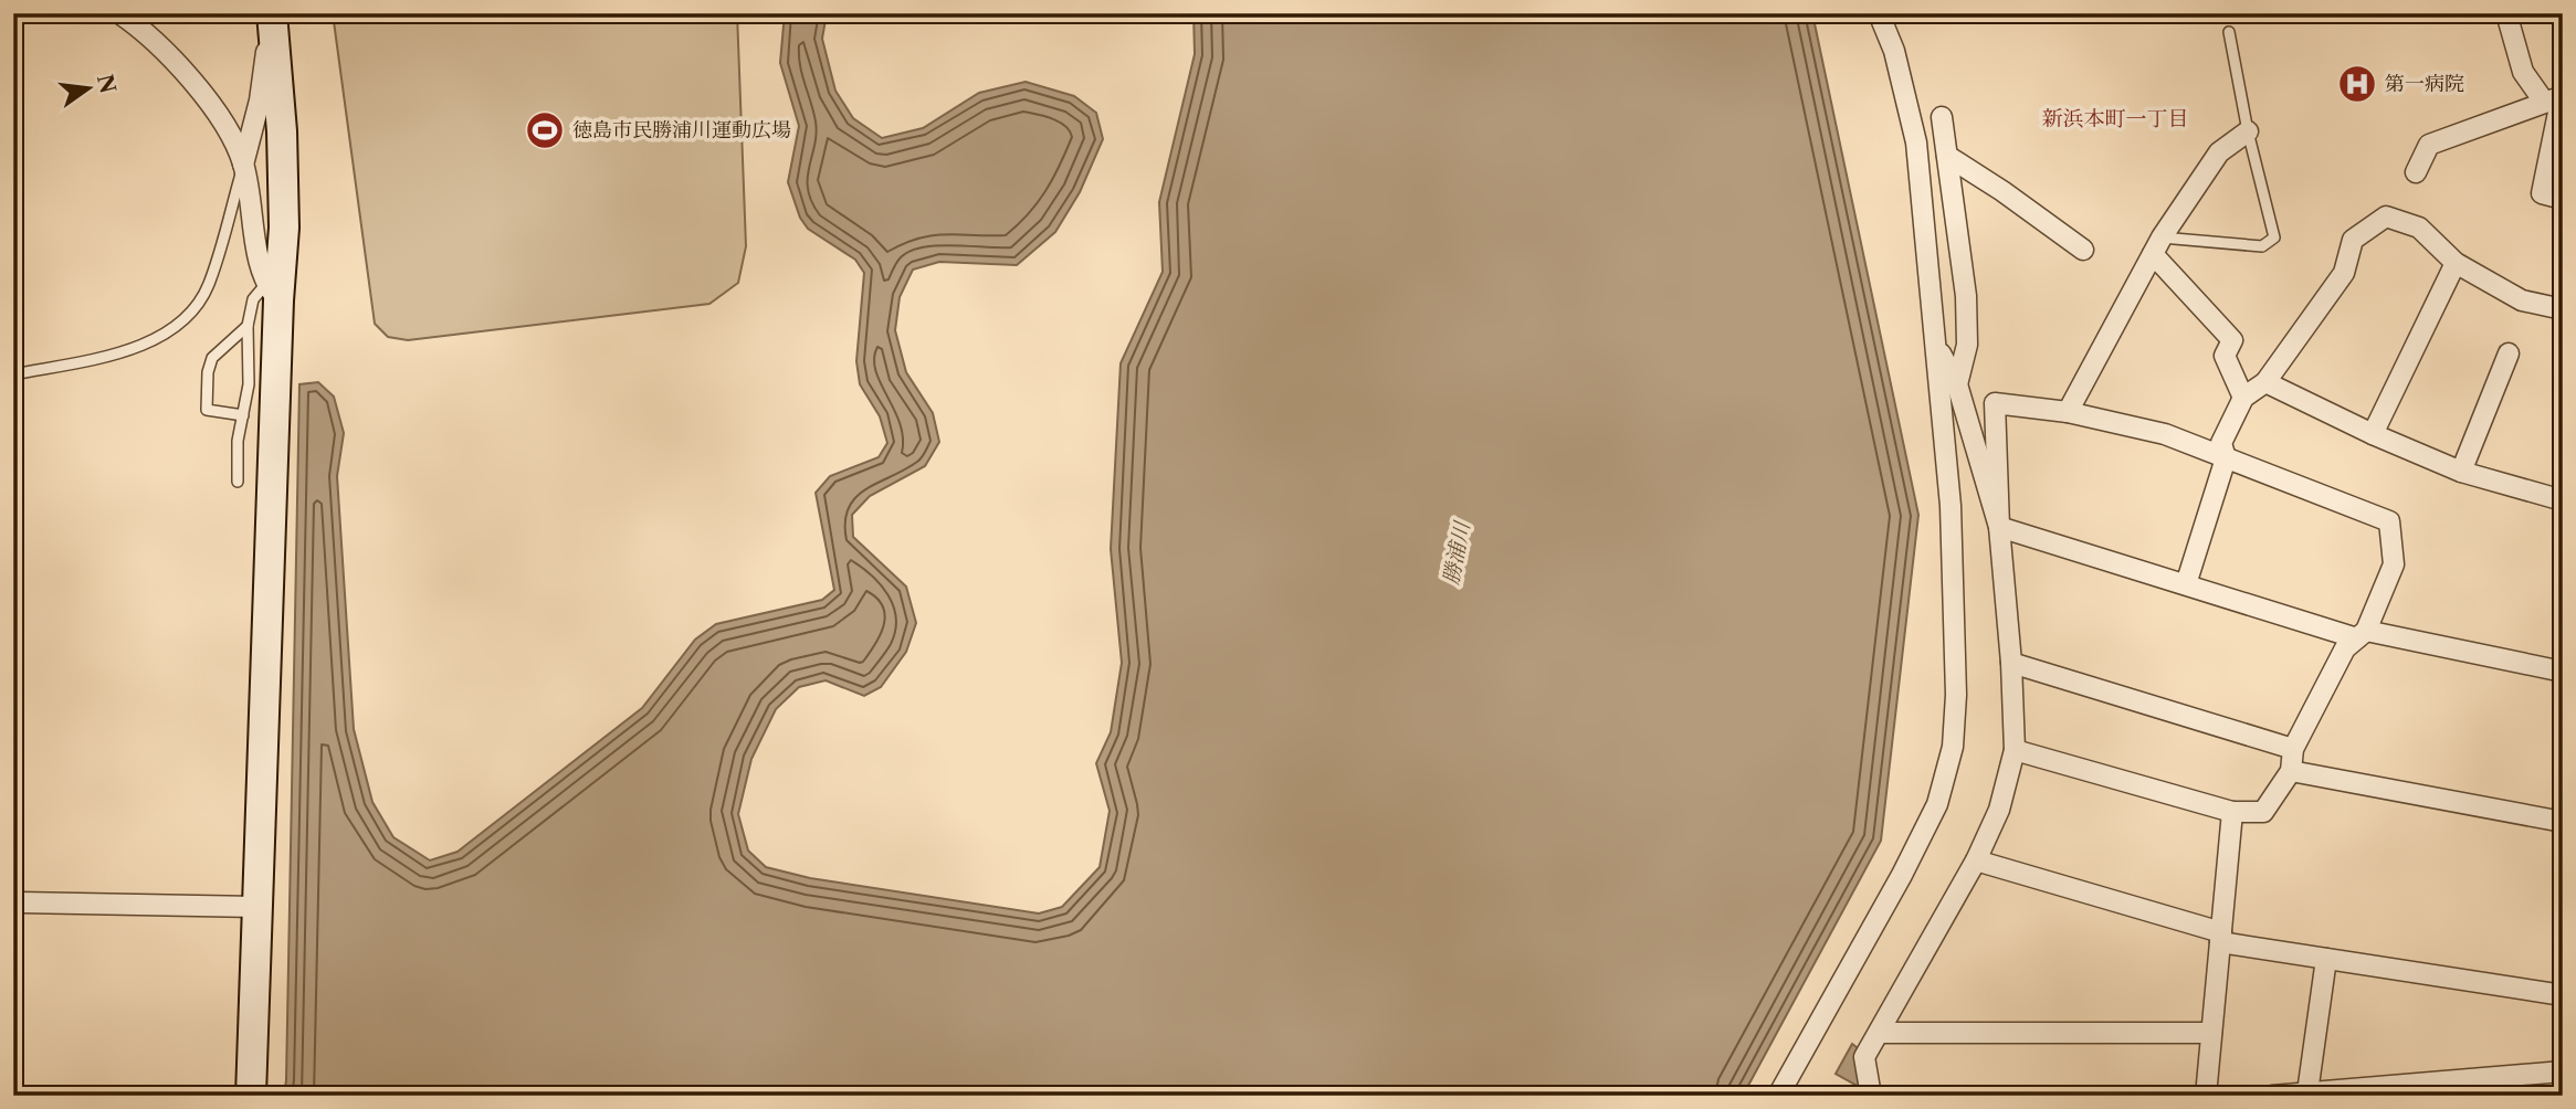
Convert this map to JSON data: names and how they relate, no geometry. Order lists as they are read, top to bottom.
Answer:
{
  "districts": ["新浜本町一丁目"],
  "water": ["勝浦川"],
  "places": {
    "hospital": ["第一病院"],
    "sports": ["徳島市民勝浦川運動広場"]
  },
  "north": "right"
}
